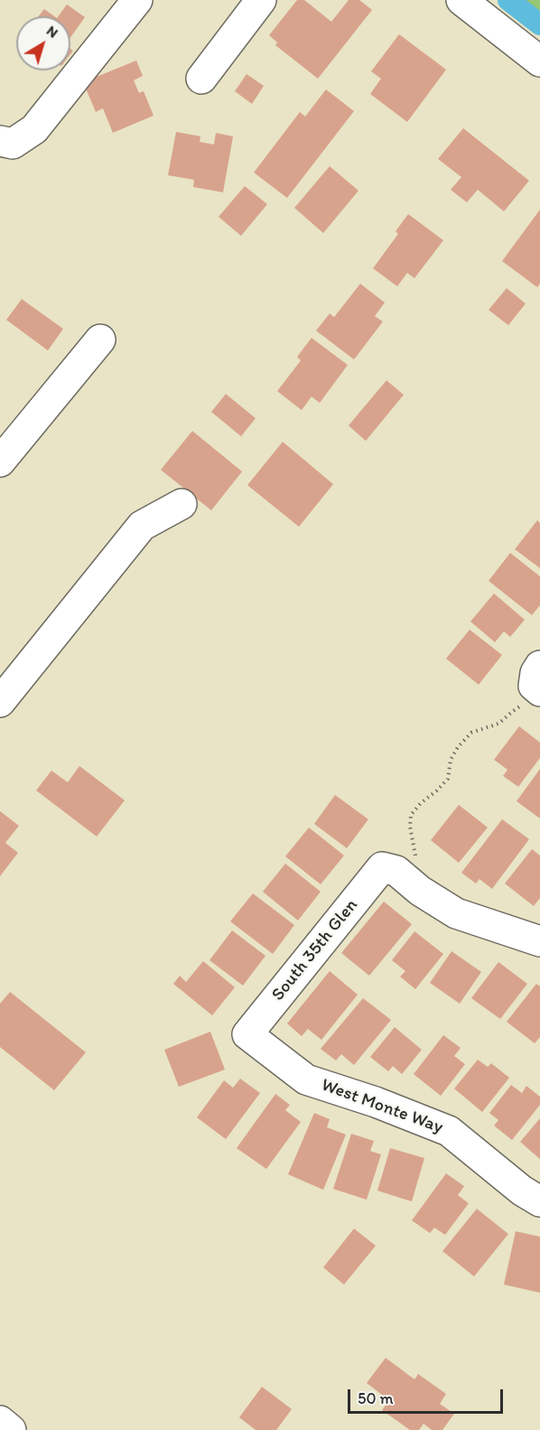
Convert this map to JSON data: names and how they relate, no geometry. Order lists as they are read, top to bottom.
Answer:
{
  "streets": {
    "street": ["South 35th Glen", "West Monte Way"]
  },
  "crossings": [
    ["South 35th Glen", "West Monte Way"]
  ],
  "scale_bar": "50 m",
  "north": "top right"
}
